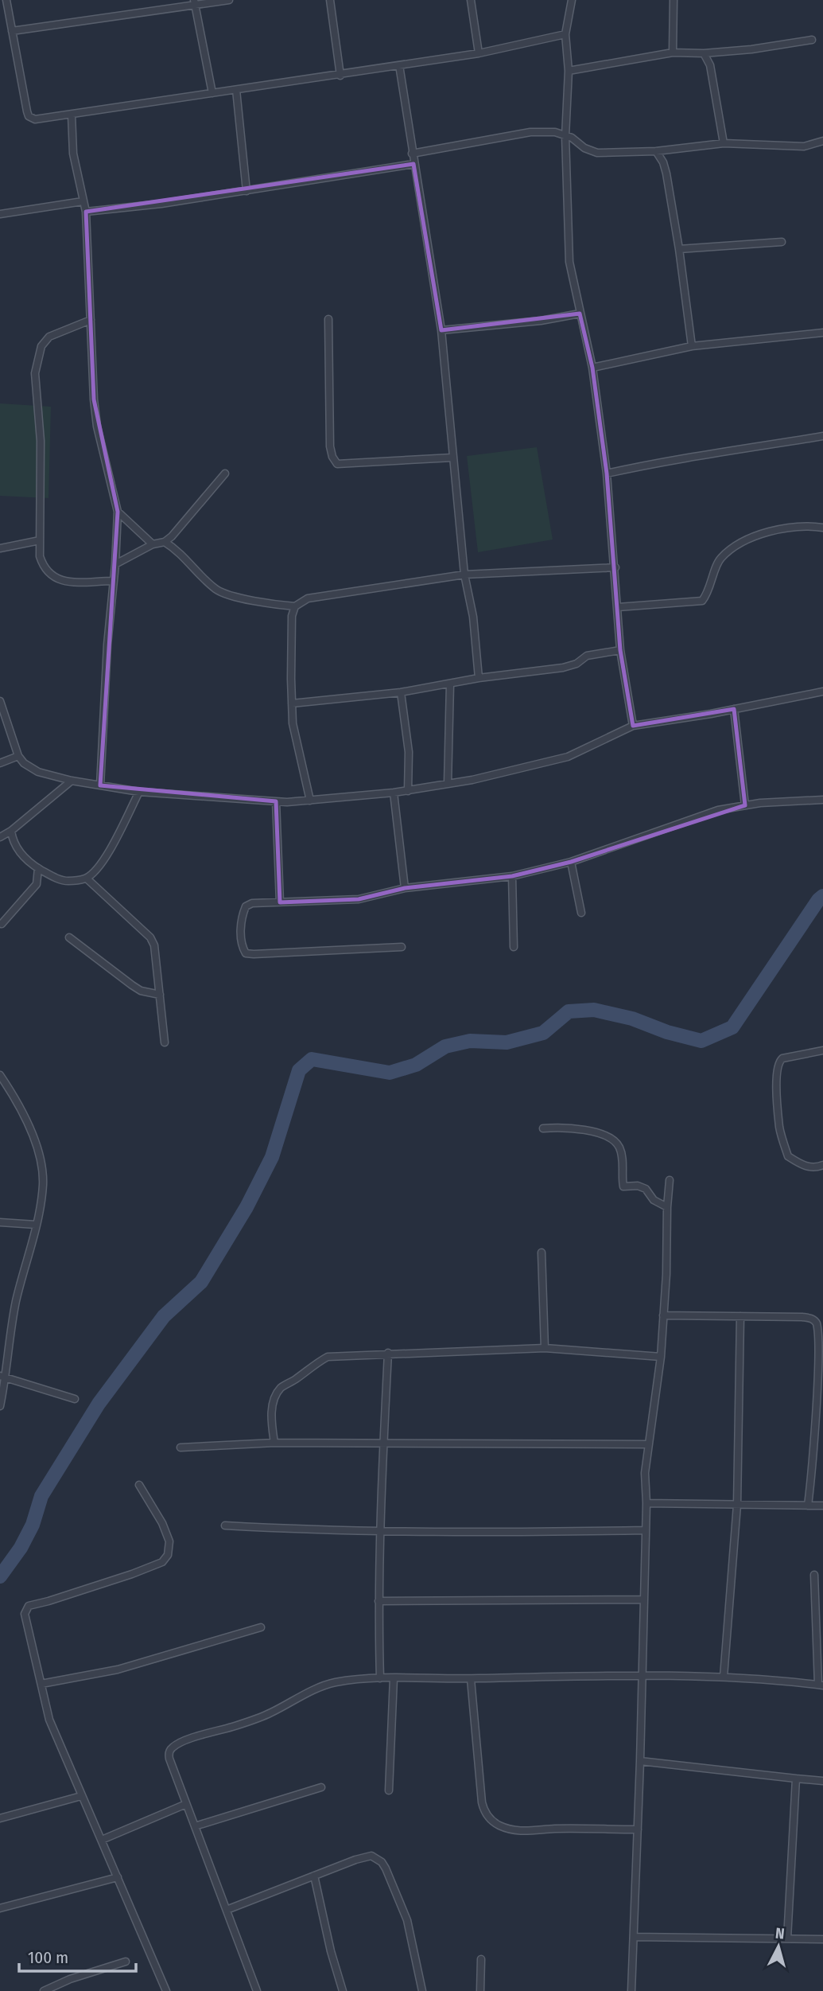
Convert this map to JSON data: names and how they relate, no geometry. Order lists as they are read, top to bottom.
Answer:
{
  "scale_bar": "100 m",
  "north": "top"
}
